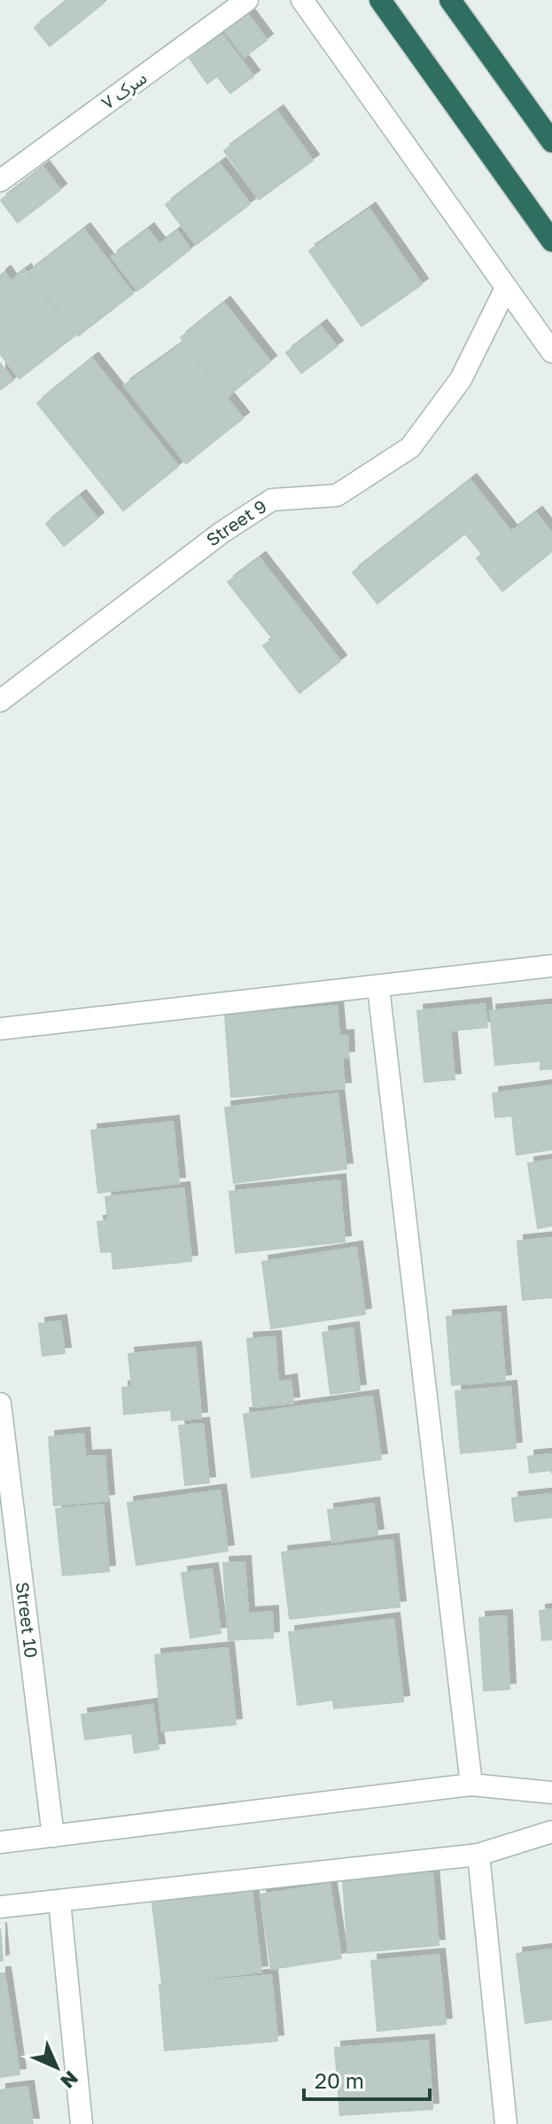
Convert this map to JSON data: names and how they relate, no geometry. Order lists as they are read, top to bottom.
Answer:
{
  "streets": {
    "street": ["سرک ۷", "Street 9", "Street 10"]
  },
  "scale_bar": "20 m",
  "north": "bottom right"
}
